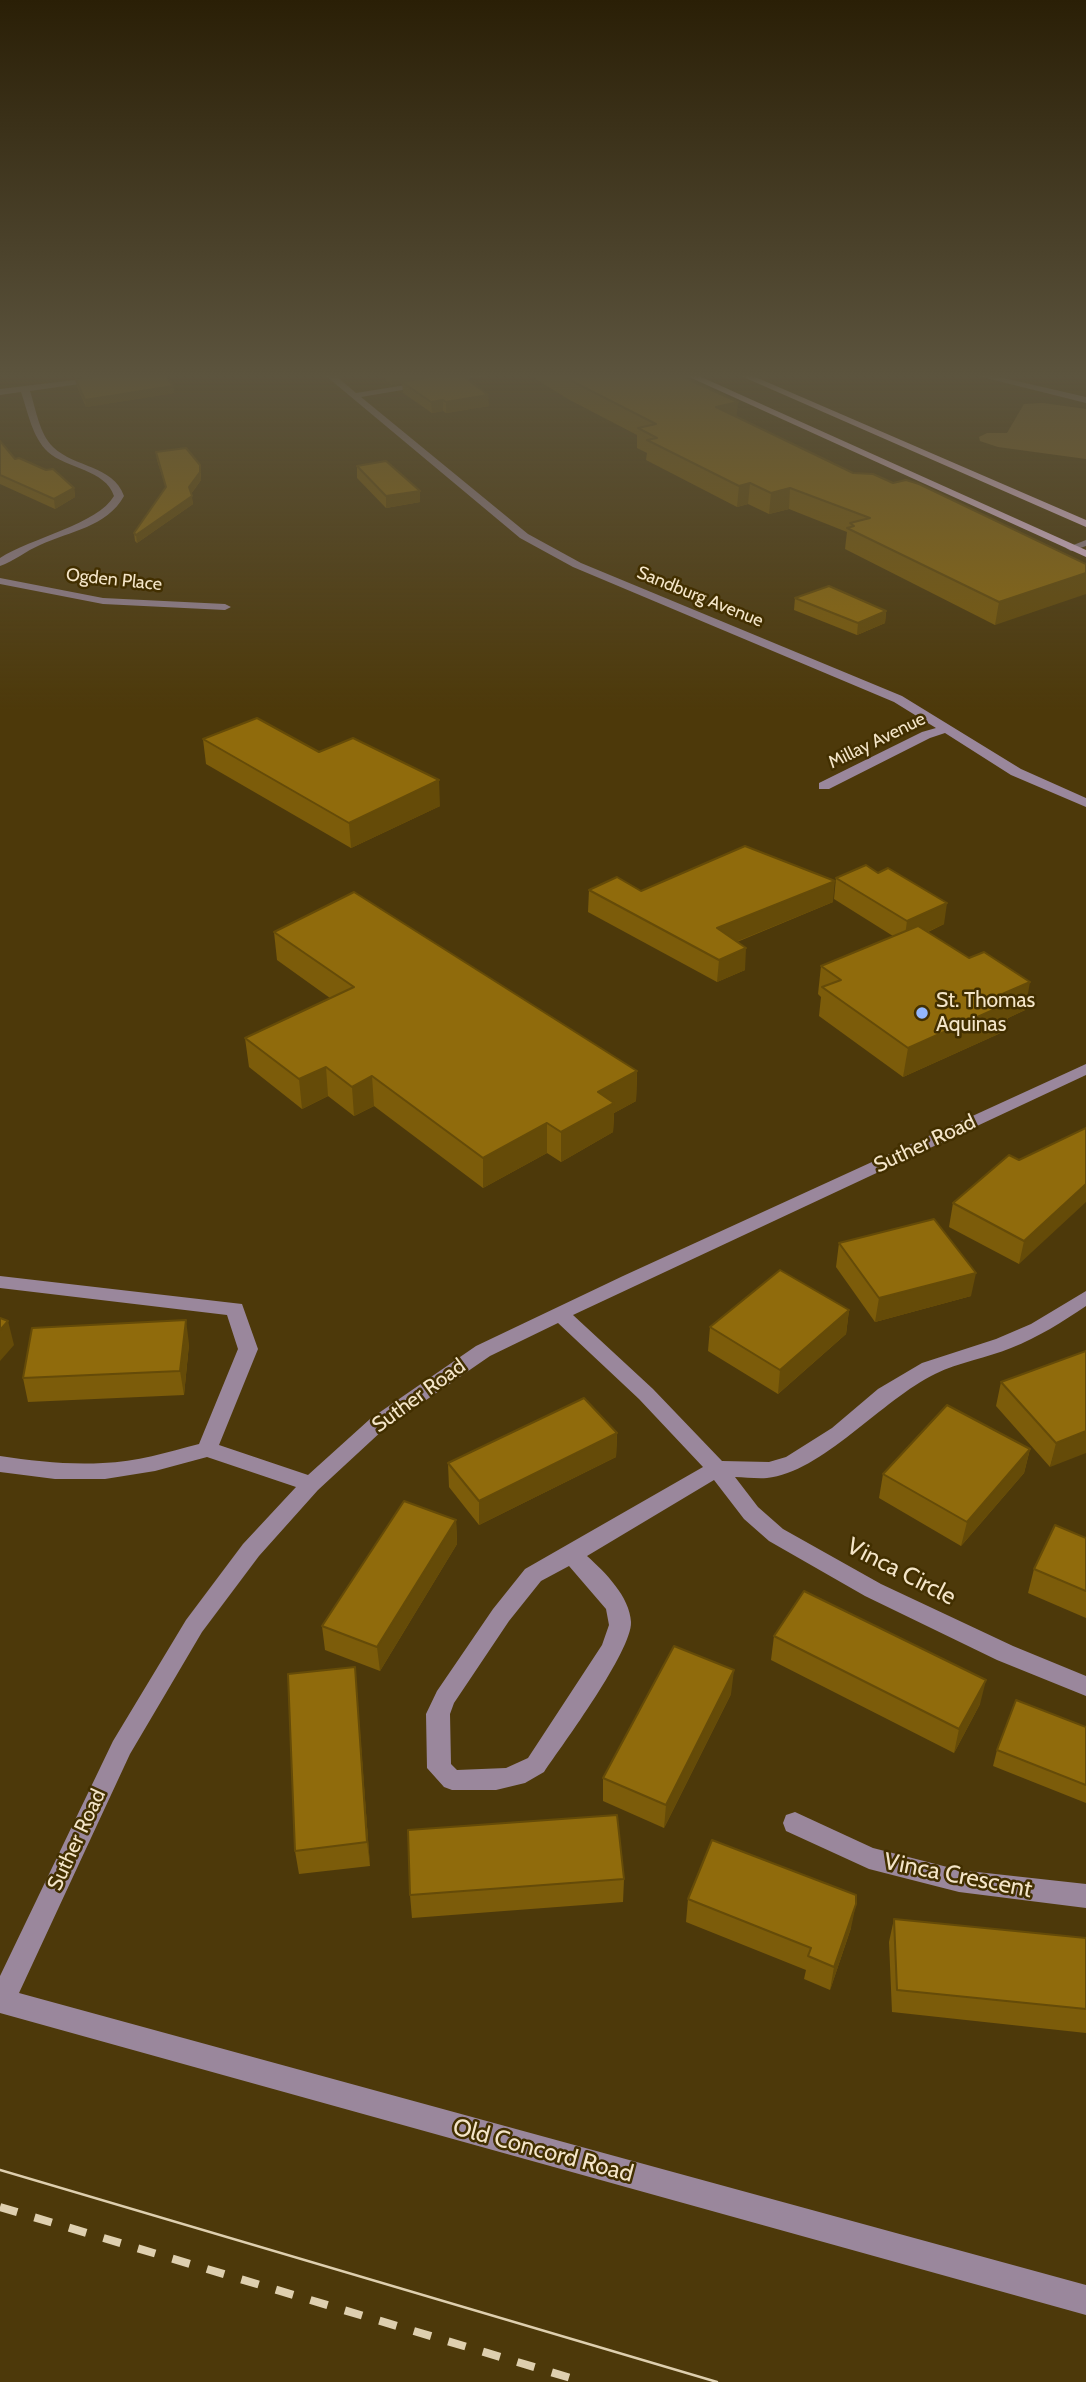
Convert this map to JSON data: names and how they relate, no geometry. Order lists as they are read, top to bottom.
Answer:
{
  "streets": {
    "street": [
      "Ogden Place",
      "Sandburg Avenue",
      "Millay Avenue",
      "Suther Road",
      "Vinca Circle",
      "Vinca Crescent",
      "Old Concord Road"
    ]
  },
  "crossings": [
    ["Sandburg Avenue", "Millay Avenue"],
    ["Suther Road", "Vinca Circle"],
    ["Suther Road", "Old Concord Road"]
  ],
  "places": ["St. Thomas Aquinas"]
}
